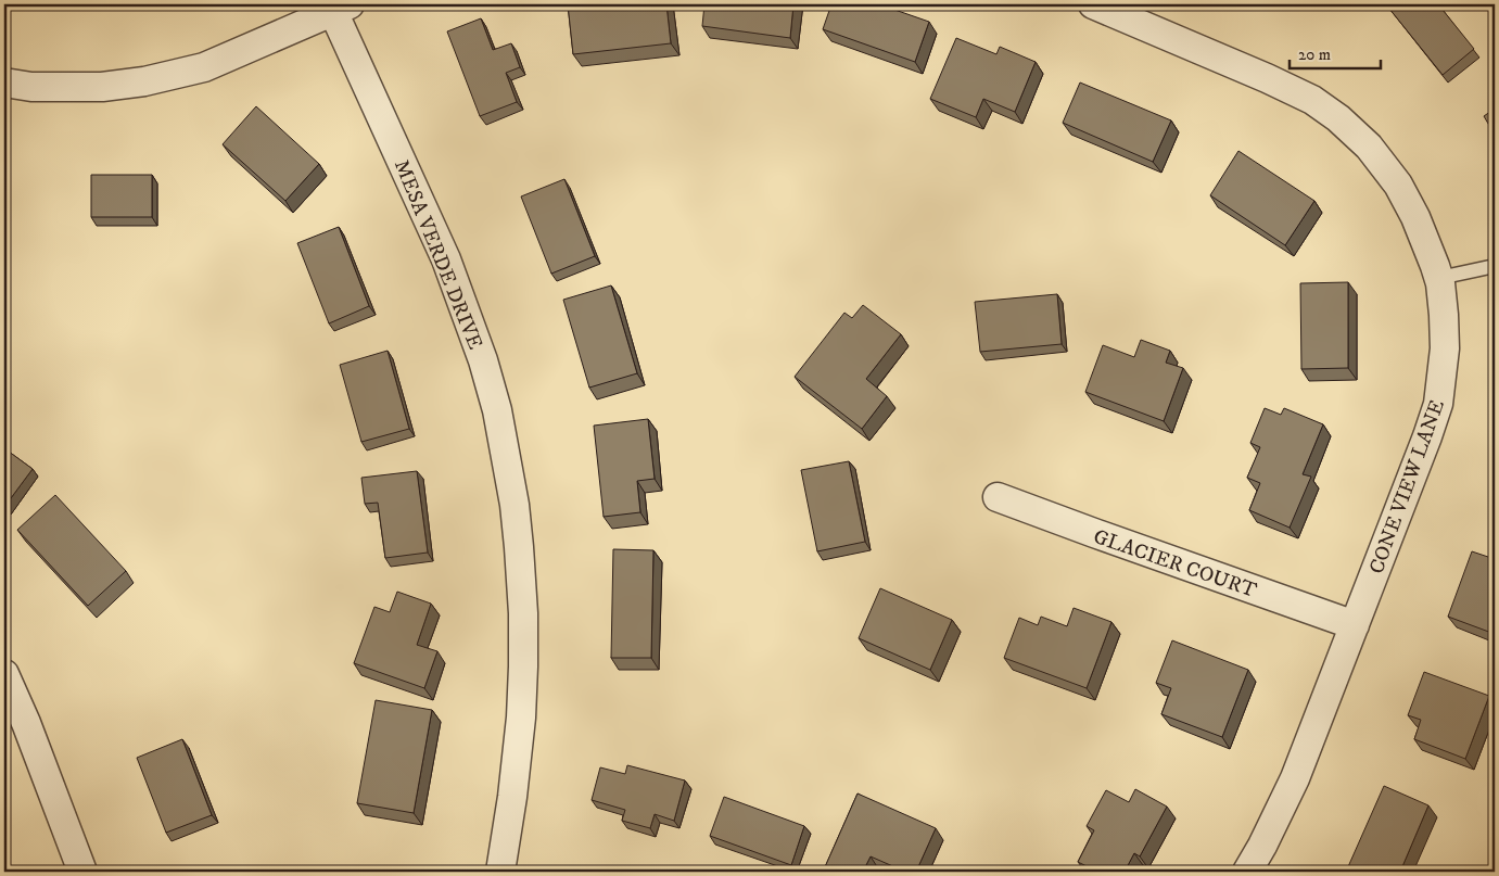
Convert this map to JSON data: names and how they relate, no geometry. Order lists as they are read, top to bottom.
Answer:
{
  "streets": {
    "street": ["MESA VERDE DRIVE", "CONE VIEW LANE", "GLACIER COURT"]
  },
  "crossings": [
    ["CONE VIEW LANE", "GLACIER COURT"]
  ],
  "scale_bar": "20 m"
}
